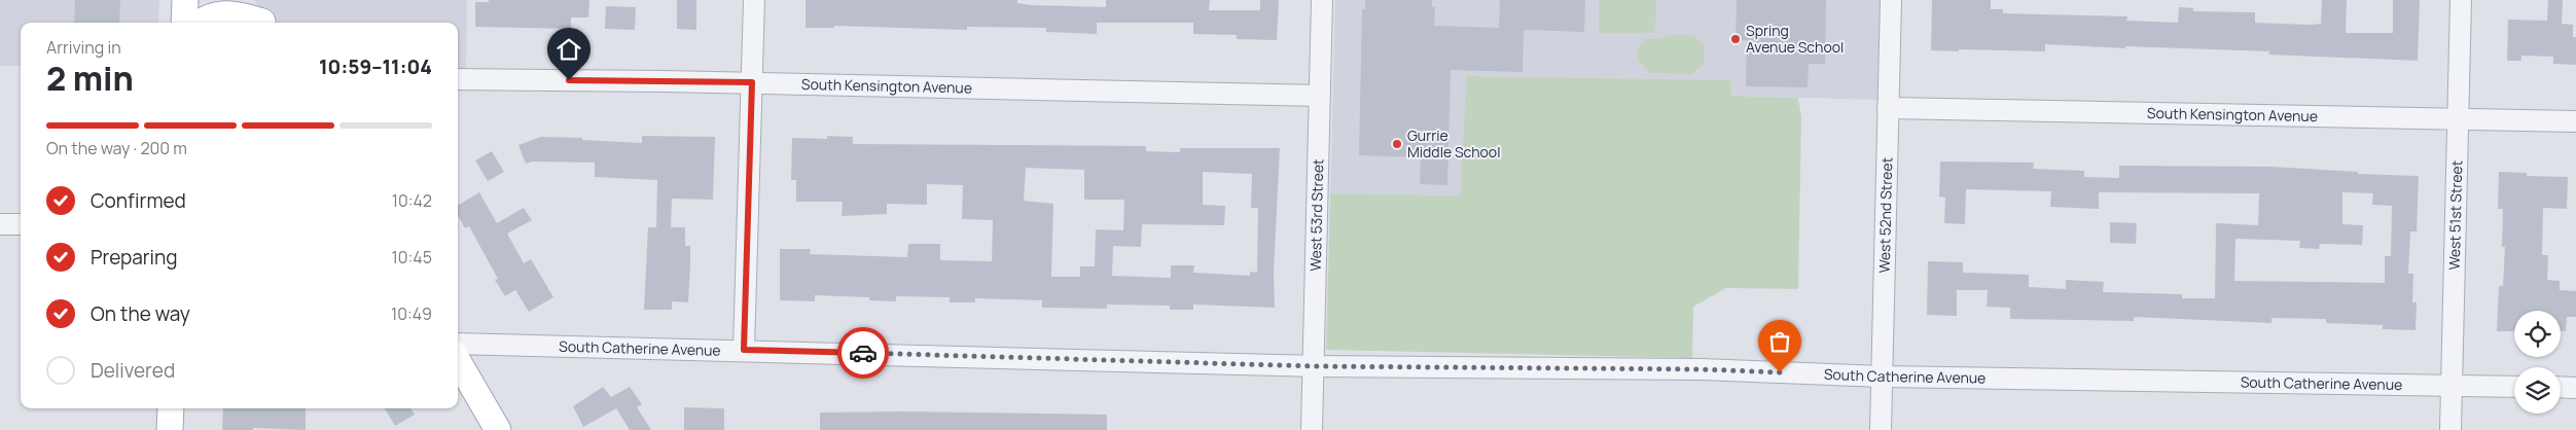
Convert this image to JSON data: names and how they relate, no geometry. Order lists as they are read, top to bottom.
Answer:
{
  "streets": {
    "street": [
      "South Kensington Avenue",
      "West 53rd Street",
      "West 52nd Street",
      "West 51st Street",
      "South Catherine Avenue"
    ]
  },
  "crossings": [
    ["South Kensington Avenue", "West 53rd Street"],
    ["South Kensington Avenue", "West 52nd Street"],
    ["South Kensington Avenue", "West 51st Street"],
    ["West 53rd Street", "South Catherine Avenue"],
    ["West 52nd Street", "South Catherine Avenue"],
    ["West 51st Street", "South Catherine Avenue"]
  ],
  "places": ["Spring Avenue School", "Gurrie Middle School"],
  "page": {
    "heading": ["2 min", "Arriving in", "10:59–11:04"],
    "bar": "On the way · 200 m",
    "list": [
      ["Confirmed", "10:42"],
      ["Preparing", "10:45"],
      ["On the way", "10:49"],
      "Delivered"
    ]
  }
}
